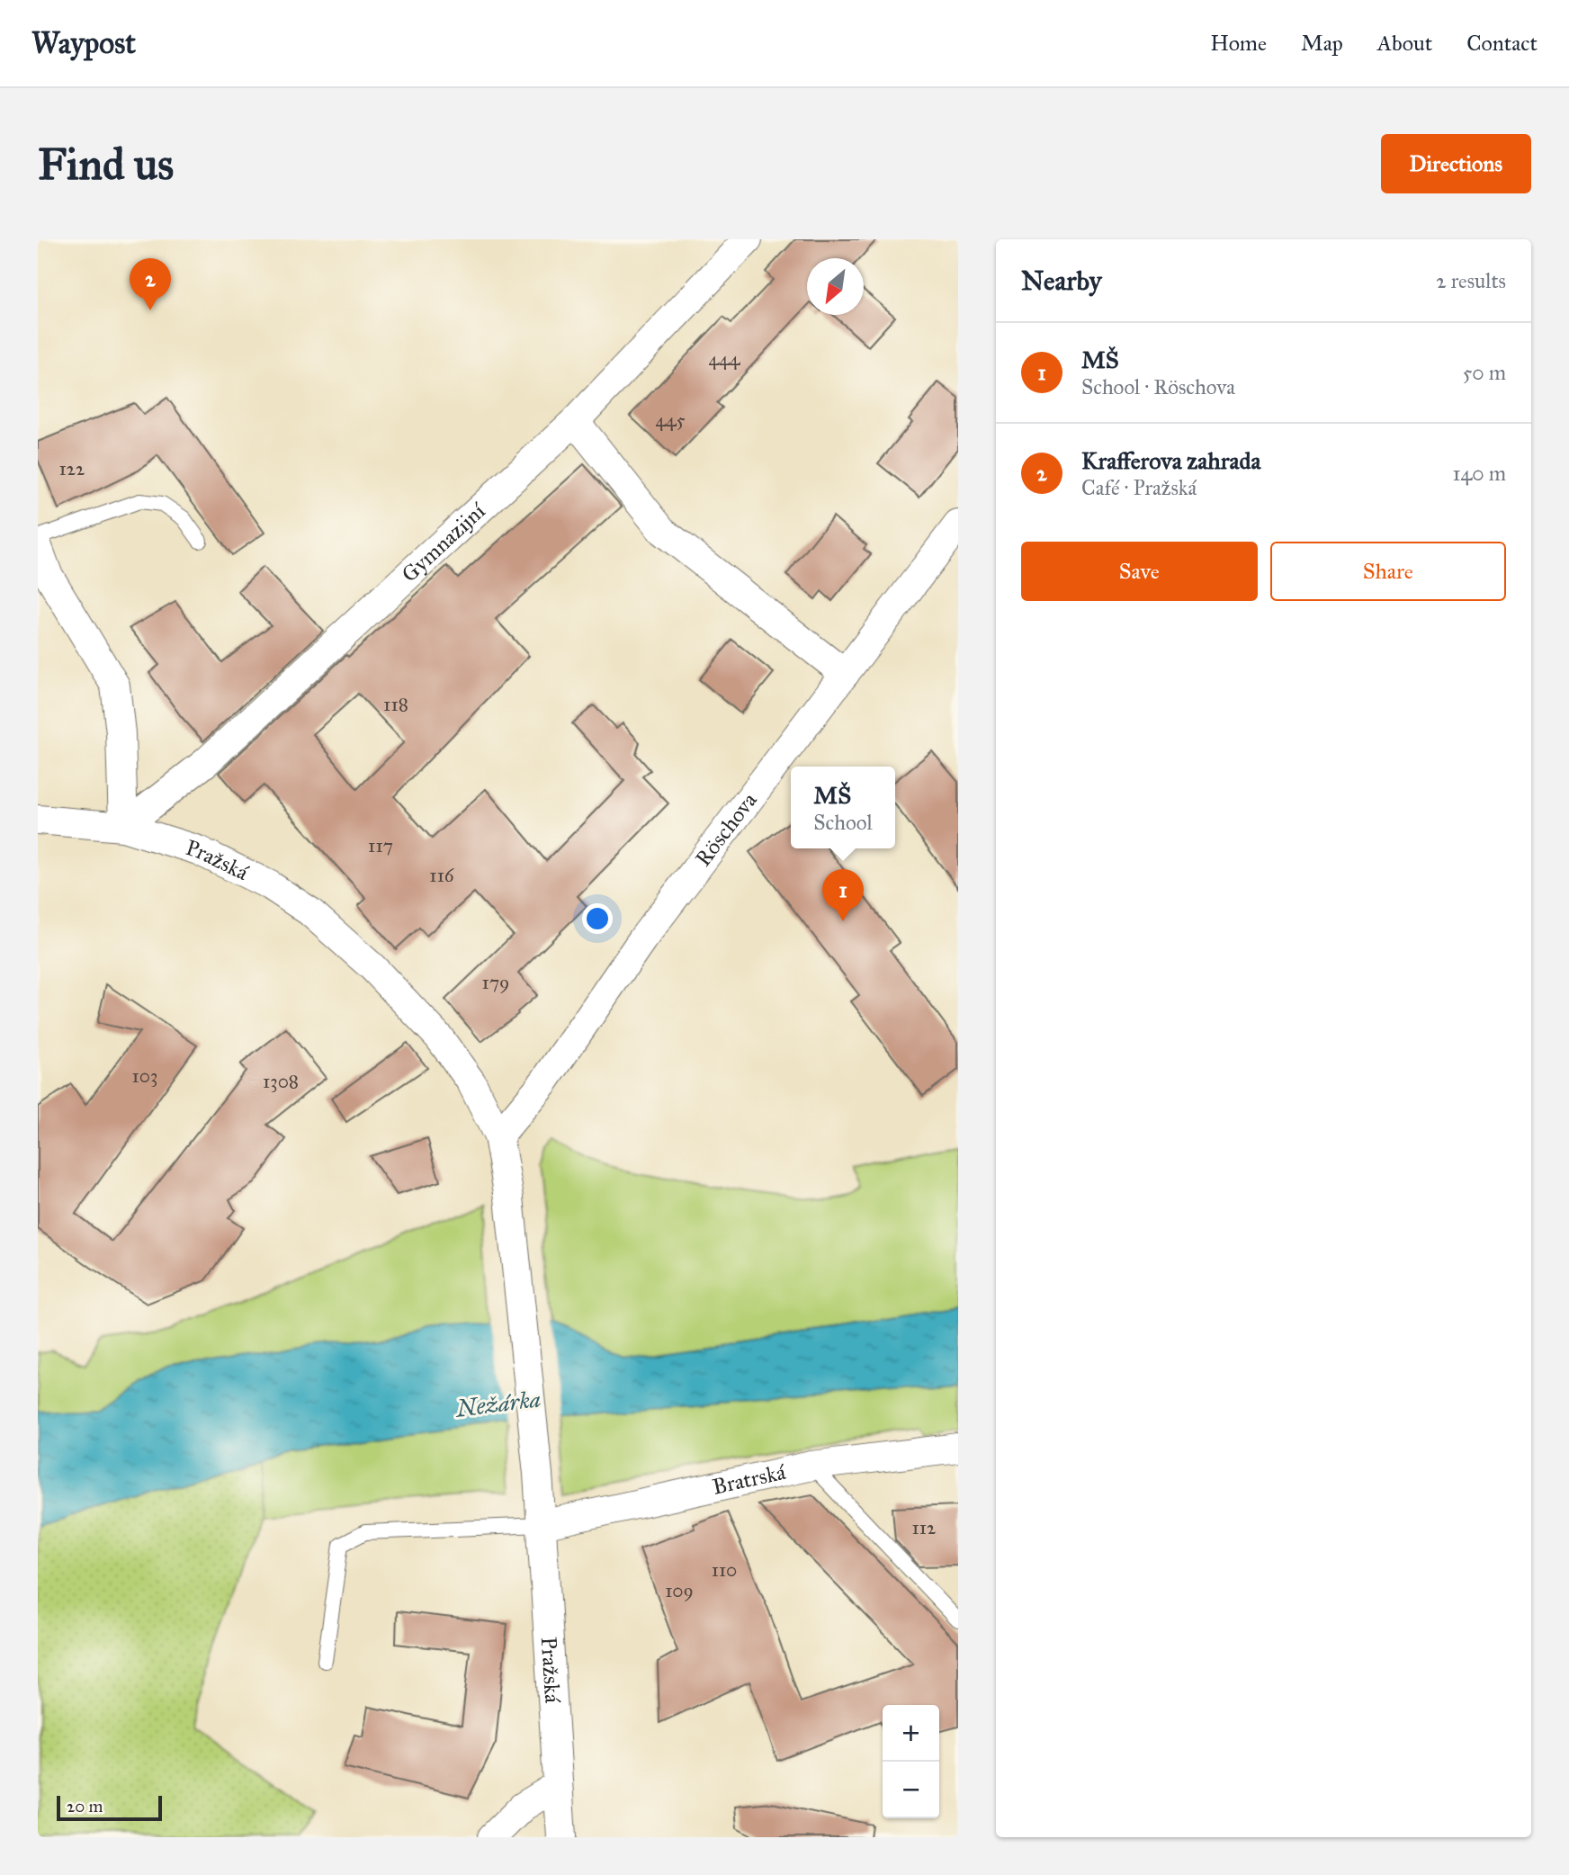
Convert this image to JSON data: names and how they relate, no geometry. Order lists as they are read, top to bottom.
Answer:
{
  "streets": {
    "street": [
      "Gymnazijní",
      "Röschova",
      "Pražská",
      "Bratrská"
    ]
  },
  "crossings": [
    ["Gymnazijní", "Pražská"],
    ["Röschova", "Pražská"],
    ["Pražská", "Bratrská"]
  ],
  "water": ["Nežárka"],
  "house_numbers": [
    "444",
    "445",
    "122",
    "118",
    "117",
    "116",
    "179",
    "103",
    "1308",
    "112",
    "110",
    "109"
  ],
  "scale_bar": "20 m",
  "north": "bottom left",
  "page": {
    "header": "Waypost",
    "nav": [
      "Home",
      "Map",
      "About",
      "Contact"
    ],
    "buttons": [
      "Directions",
      ["Save", "Share"]
    ],
    "title": "Find us",
    "heading": ["Nearby", "2 results"],
    "pins": ["2", "1"],
    "list": [
      {
        "mark": "1",
        "name": "MŠ",
        "note": "School · Röschova",
        "value": "50 m"
      },
      {
        "mark": "2",
        "name": "Krafferova zahrada",
        "note": "Café · Pražská",
        "value": "140 m"
      }
    ],
    "popup": ["MŠ", "School"],
    "map_buttons": ["+", "−"],
    "scale": "20 m"
  }
}
